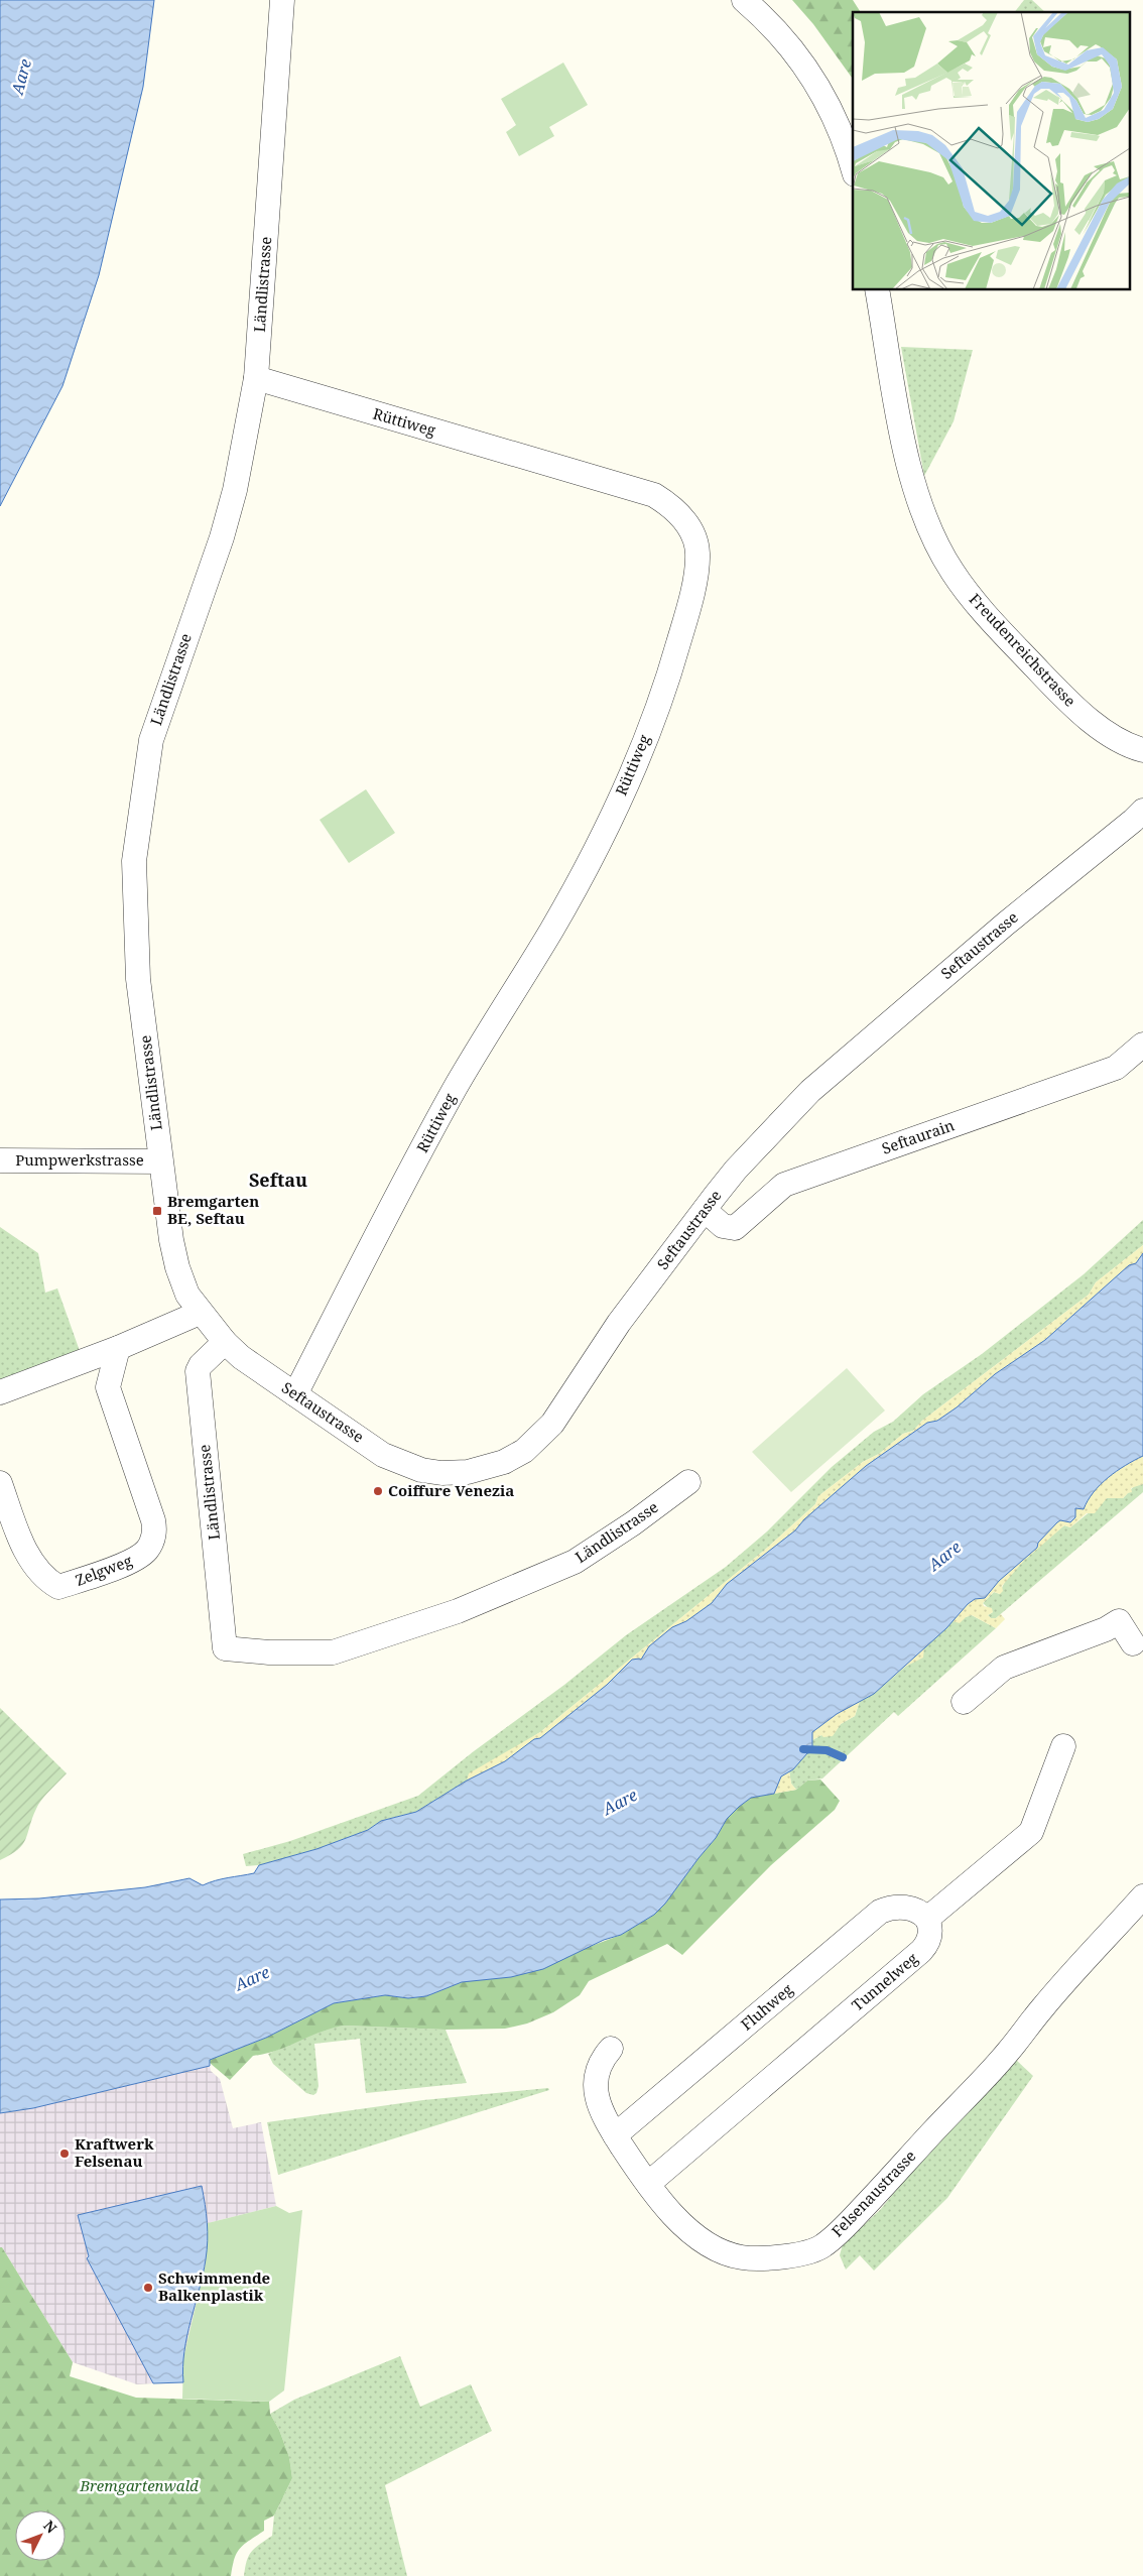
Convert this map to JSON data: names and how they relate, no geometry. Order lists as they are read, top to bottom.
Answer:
{
  "streets": {
    "street": [
      "Ländlistrasse",
      "Rüttiweg",
      "Freudenreichstrasse",
      "Seftaustrasse",
      "Seftaurain",
      "Pumpwerkstrasse",
      "Zelgweg",
      "Tunnelweg",
      "Fluhweg",
      "Felsenaustrasse"
    ]
  },
  "crossings": [
    ["Ländlistrasse", "Rüttiweg"],
    ["Ländlistrasse", "Seftaustrasse"],
    ["Ländlistrasse", "Pumpwerkstrasse"],
    ["Rüttiweg", "Seftaustrasse"],
    ["Seftaustrasse", "Seftaurain"],
    ["Tunnelweg", "Fluhweg"],
    ["Tunnelweg", "Felsenaustrasse"],
    ["Fluhweg", "Felsenaustrasse"]
  ],
  "districts": ["Seftau"],
  "water": ["Aare"],
  "parks": ["Bremgartenwald"],
  "places": {
    "transit": ["Bremgarten BE, Seftau"],
    "other": ["Coiffure Venezia", "Kraftwerk Felsenau", "Schwimmende Balkenplastik"]
  },
  "north": "top right"
}
